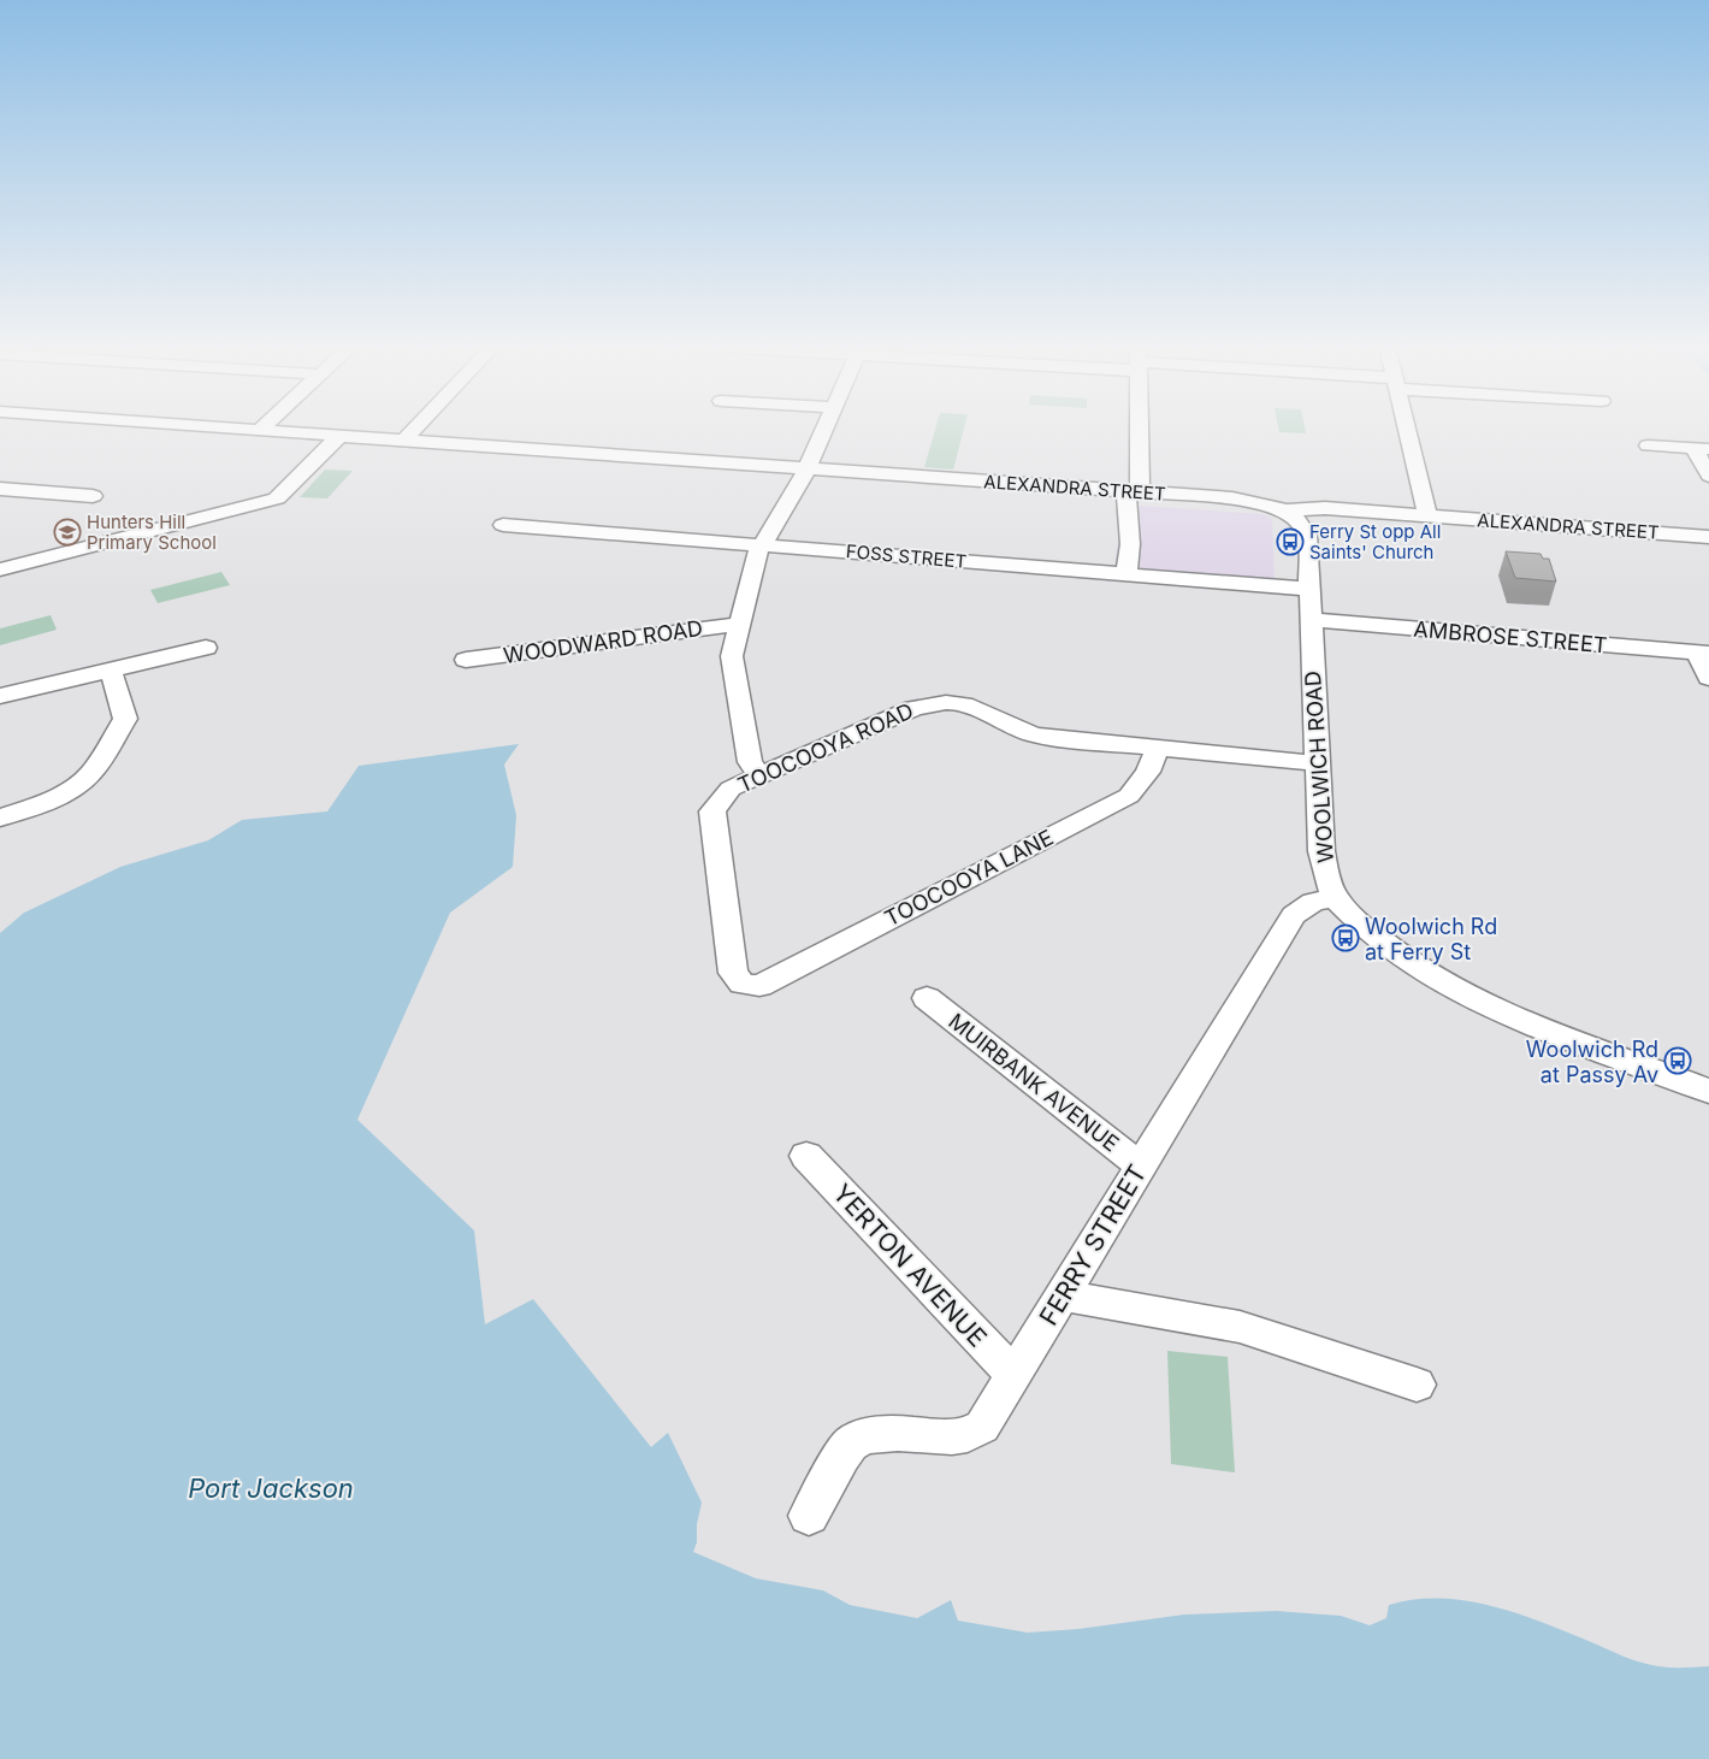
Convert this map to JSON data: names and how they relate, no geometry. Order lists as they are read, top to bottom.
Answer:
{
  "streets": {
    "street": [
      "ALEXANDRA STREET",
      "FOSS STREET",
      "AMBROSE STREET",
      "WOODWARD ROAD",
      "TOOCOOYA ROAD",
      "WOOLWICH ROAD",
      "TOOCOOYA LANE",
      "MUIRBANK AVENUE",
      "FERRY STREET",
      "YERTON AVENUE"
    ]
  },
  "crossings": [
    ["ALEXANDRA STREET", "WOOLWICH ROAD"],
    ["FOSS STREET", "WOOLWICH ROAD"],
    ["AMBROSE STREET", "WOOLWICH ROAD"],
    ["TOOCOOYA ROAD", "WOOLWICH ROAD"],
    ["TOOCOOYA ROAD", "TOOCOOYA LANE"],
    ["WOOLWICH ROAD", "FERRY STREET"],
    ["MUIRBANK AVENUE", "FERRY STREET"],
    ["FERRY STREET", "YERTON AVENUE"]
  ],
  "water": ["Port Jackson"],
  "places": {
    "school or university": ["Hunters Hill Primary School"],
    "bus stop": ["Ferry St opp All Saints' Church", "Woolwich Rd at Ferry St", "Woolwich Rd at Passy Av"]
  }
}
